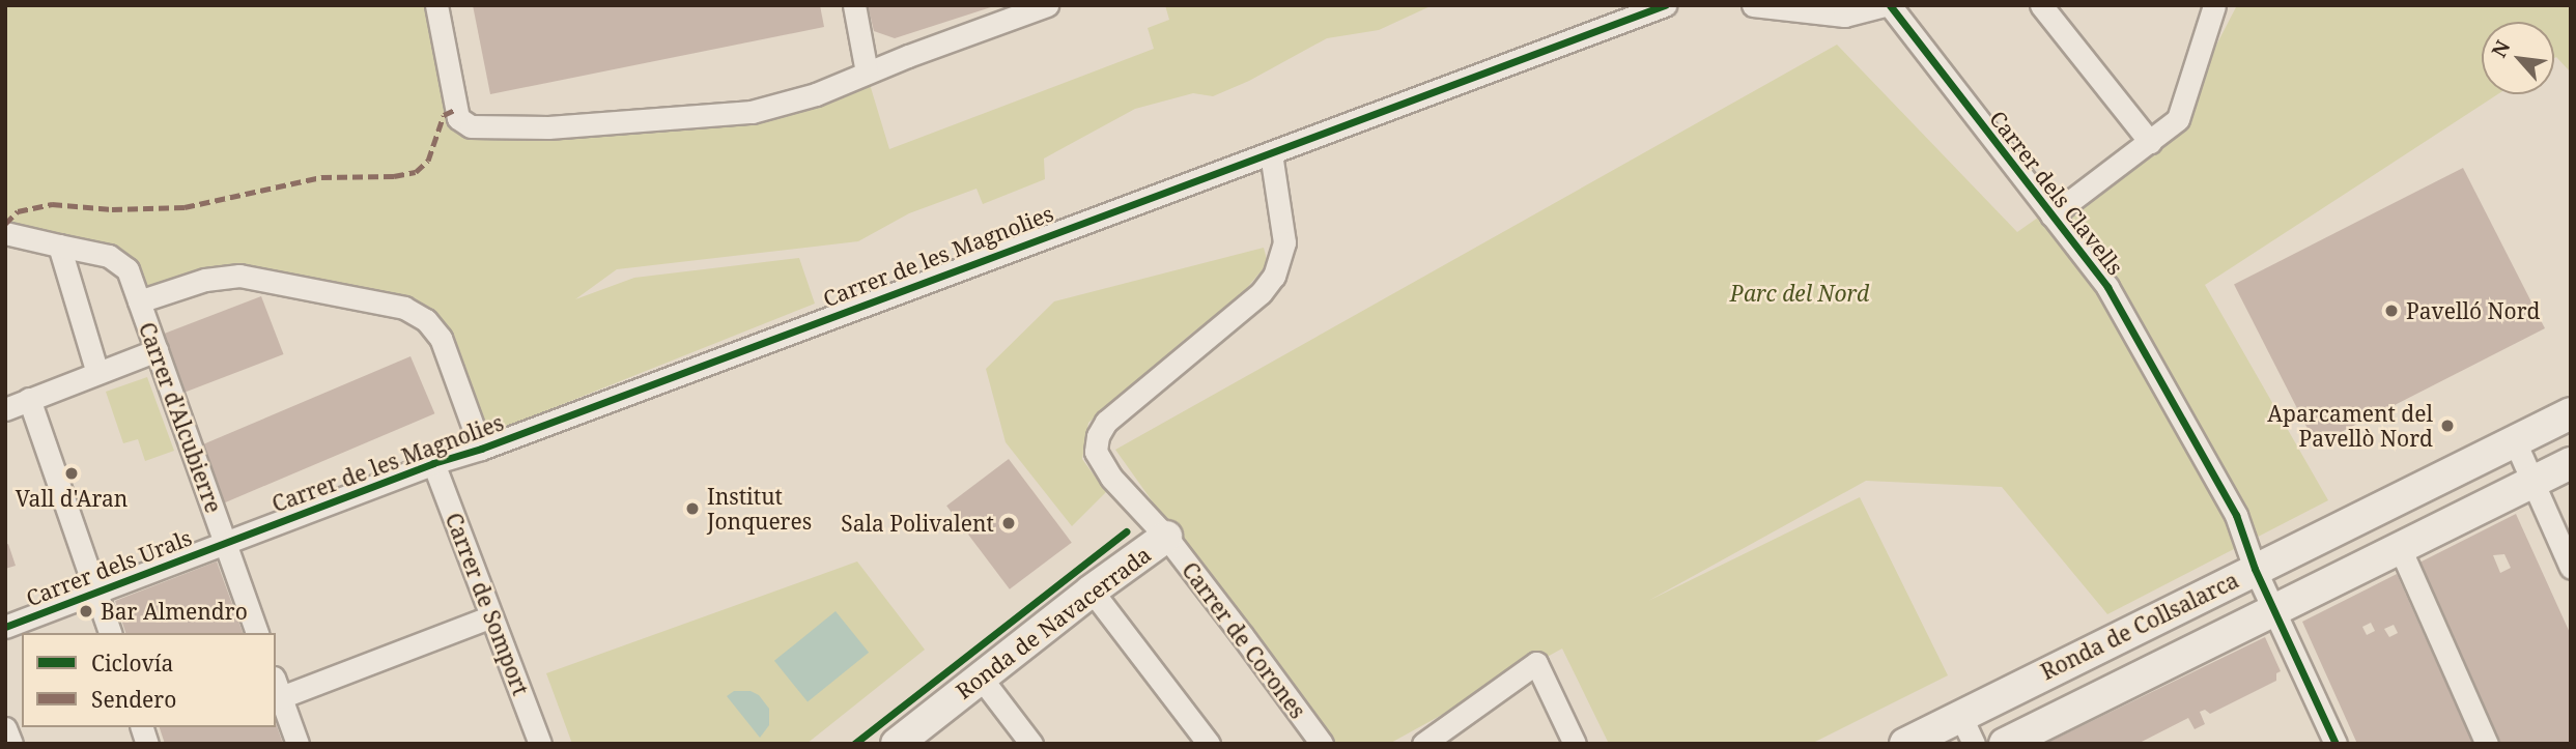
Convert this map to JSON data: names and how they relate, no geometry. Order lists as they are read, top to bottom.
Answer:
{
  "streets": {
    "street": [
      "Carrer dels Clavells",
      "Carrer de les Magnolies",
      "Carrer d'Alcubierre",
      "Carrer dels Urals",
      "Carrer de Somport",
      "Ronda de Navacerrada",
      "Ronda de Collsalarca",
      "Carrer de Corones"
    ]
  },
  "crossings": [
    ["Carrer dels Clavells", "Ronda de Collsalarca"],
    ["Carrer de les Magnolies", "Carrer d'Alcubierre"],
    ["Carrer de les Magnolies", "Carrer dels Urals"],
    ["Carrer de les Magnolies", "Carrer de Somport"],
    ["Carrer de les Magnolies", "Ronda de Navacerrada"],
    ["Carrer d'Alcubierre", "Carrer dels Urals"],
    ["Ronda de Navacerrada", "Carrer de Corones"]
  ],
  "parks": ["Parc del Nord"],
  "places": [
    "Pavelló Nord",
    "Aparcament del Pavellò Nord",
    "Vall d'Aran",
    "Institut Jonqueres",
    "Sala Polivalent",
    "Bar Almendro"
  ],
  "legend": ["Ciclovía", "Sendero"],
  "north": "top left"
}
